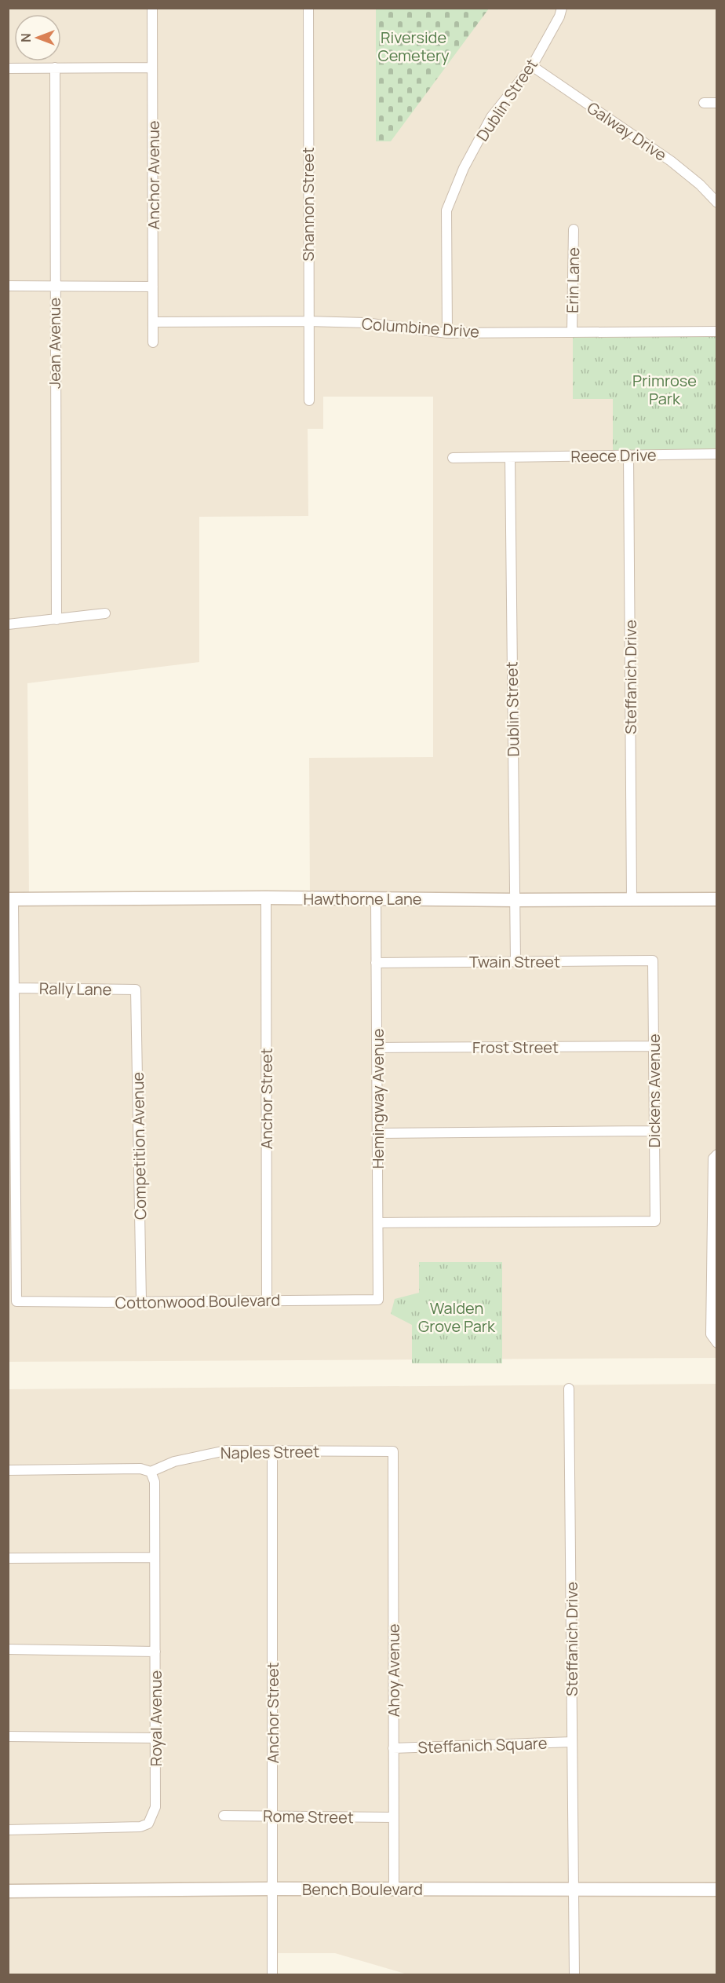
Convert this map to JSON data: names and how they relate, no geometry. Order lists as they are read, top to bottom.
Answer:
{
  "streets": {
    "main road": ["Hawthorne Lane", "Bench Boulevard"],
    "street": [
      "Dublin Street",
      "Galway Drive",
      "Anchor Avenue",
      "Shannon Street",
      "Erin Lane",
      "Columbine Drive",
      "Jean Avenue",
      "Reece Drive",
      "Steffanich Drive",
      "Twain Street",
      "Rally Lane",
      "Frost Street",
      "Dickens Avenue",
      "Anchor Street",
      "Hemingway Avenue",
      "Competition Avenue",
      "Cottonwood Boulevard",
      "Naples Street",
      "Ahoy Avenue",
      "Royal Avenue",
      "Steffanich Square",
      "Rome Street"
    ]
  },
  "crossings": [
    ["Dublin Street", "Galway Drive"],
    ["Dublin Street", "Columbine Drive"],
    ["Dublin Street", "Reece Drive"],
    ["Dublin Street", "Hawthorne Lane"],
    ["Dublin Street", "Twain Street"],
    ["Anchor Avenue", "Columbine Drive"],
    ["Shannon Street", "Columbine Drive"],
    ["Erin Lane", "Columbine Drive"],
    ["Reece Drive", "Steffanich Drive"],
    ["Steffanich Drive", "Hawthorne Lane"],
    ["Steffanich Drive", "Steffanich Square"],
    ["Steffanich Drive", "Bench Boulevard"],
    ["Hawthorne Lane", "Anchor Street"],
    ["Hawthorne Lane", "Hemingway Avenue"],
    ["Twain Street", "Dickens Avenue"],
    ["Twain Street", "Hemingway Avenue"],
    ["Rally Lane", "Competition Avenue"],
    ["Rally Lane", "Cottonwood Boulevard"],
    ["Frost Street", "Dickens Avenue"],
    ["Frost Street", "Hemingway Avenue"],
    ["Dickens Avenue", "Hemingway Avenue"],
    ["Anchor Street", "Cottonwood Boulevard"],
    ["Anchor Street", "Naples Street"],
    ["Anchor Street", "Rome Street"],
    ["Anchor Street", "Bench Boulevard"],
    ["Hemingway Avenue", "Cottonwood Boulevard"],
    ["Competition Avenue", "Cottonwood Boulevard"],
    ["Naples Street", "Ahoy Avenue"],
    ["Naples Street", "Royal Avenue"],
    ["Ahoy Avenue", "Steffanich Square"],
    ["Ahoy Avenue", "Rome Street"],
    ["Ahoy Avenue", "Bench Boulevard"]
  ],
  "parks": ["Riverside Cemetery", "Primrose Park", "Walden Grove Park"],
  "north": "left"
}
